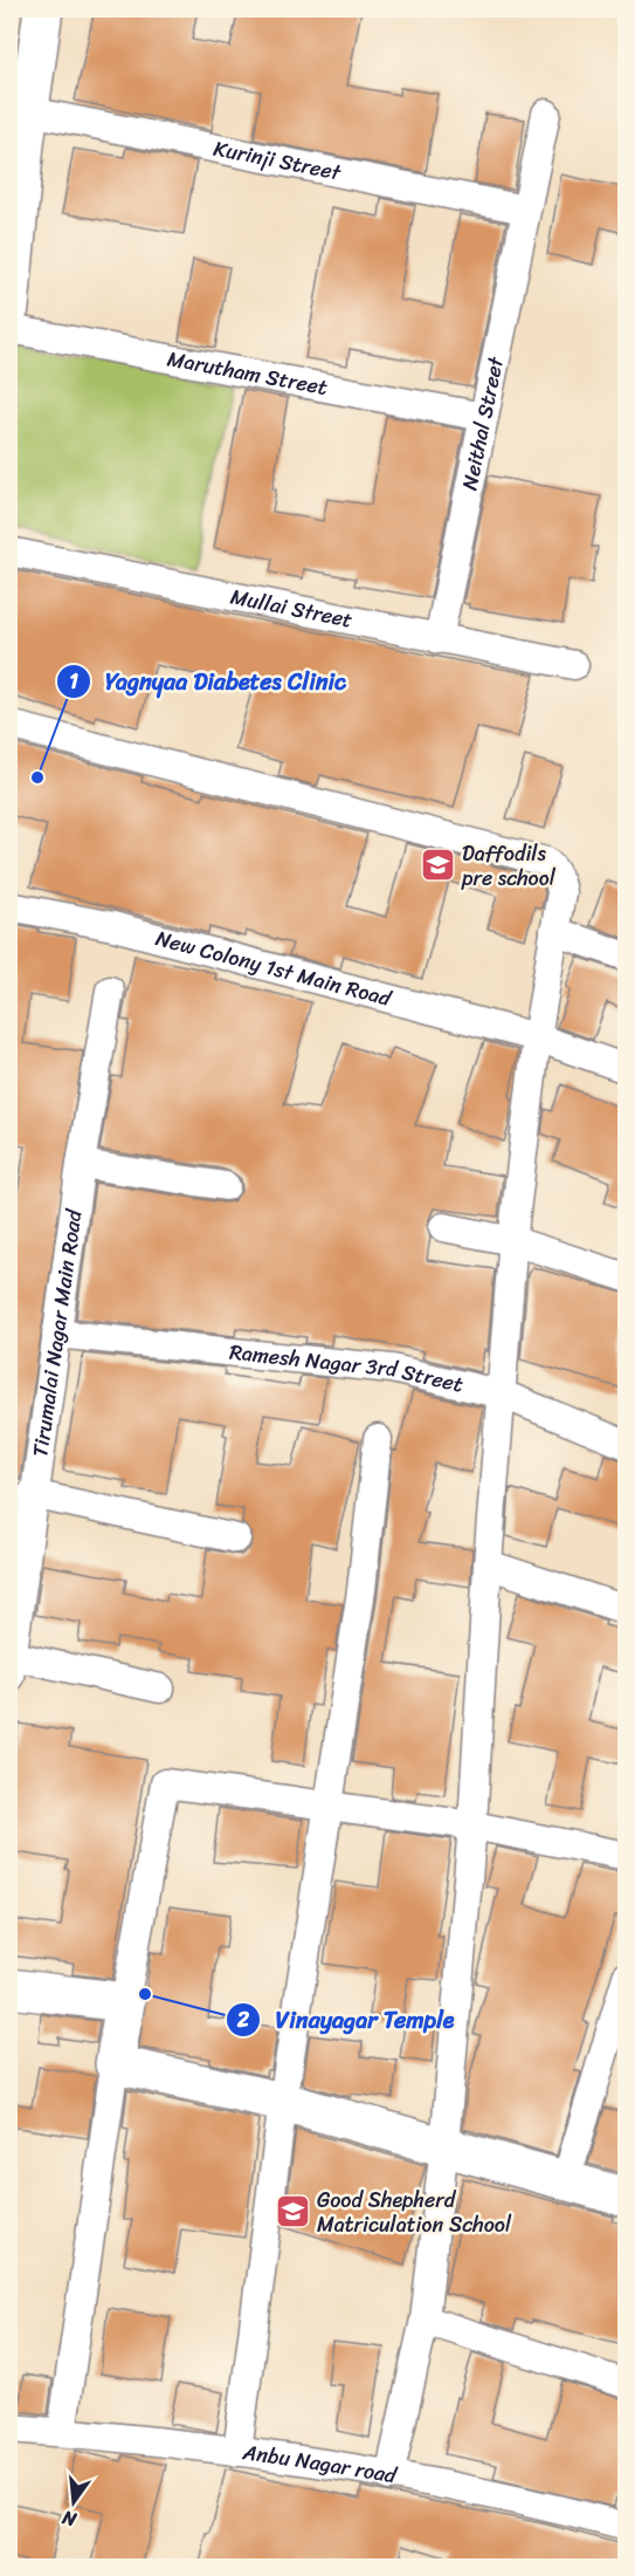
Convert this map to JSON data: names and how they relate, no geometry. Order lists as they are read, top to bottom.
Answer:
{
  "streets": {
    "street": [
      "Kurinji Street",
      "Marutham Street",
      "Neithal Street",
      "Mullai Street",
      "New Colony 1st Main Road",
      "Tirumalai Nagar Main Road",
      "Ramesh Nagar 3rd Street",
      "Anbu Nagar road"
    ]
  },
  "crossings": [
    ["Kurinji Street", "Neithal Street"],
    ["Marutham Street", "Neithal Street"],
    ["Neithal Street", "Mullai Street"],
    ["Tirumalai Nagar Main Road", "Ramesh Nagar 3rd Street"]
  ],
  "places": {
    "other": ["Yagnyaa Diabetes Clinic", "Vinayagar Temple"],
    "school or university": ["Daffodils pre school", "Good Shepherd Matriculation School"]
  },
  "north": "bottom"
}
